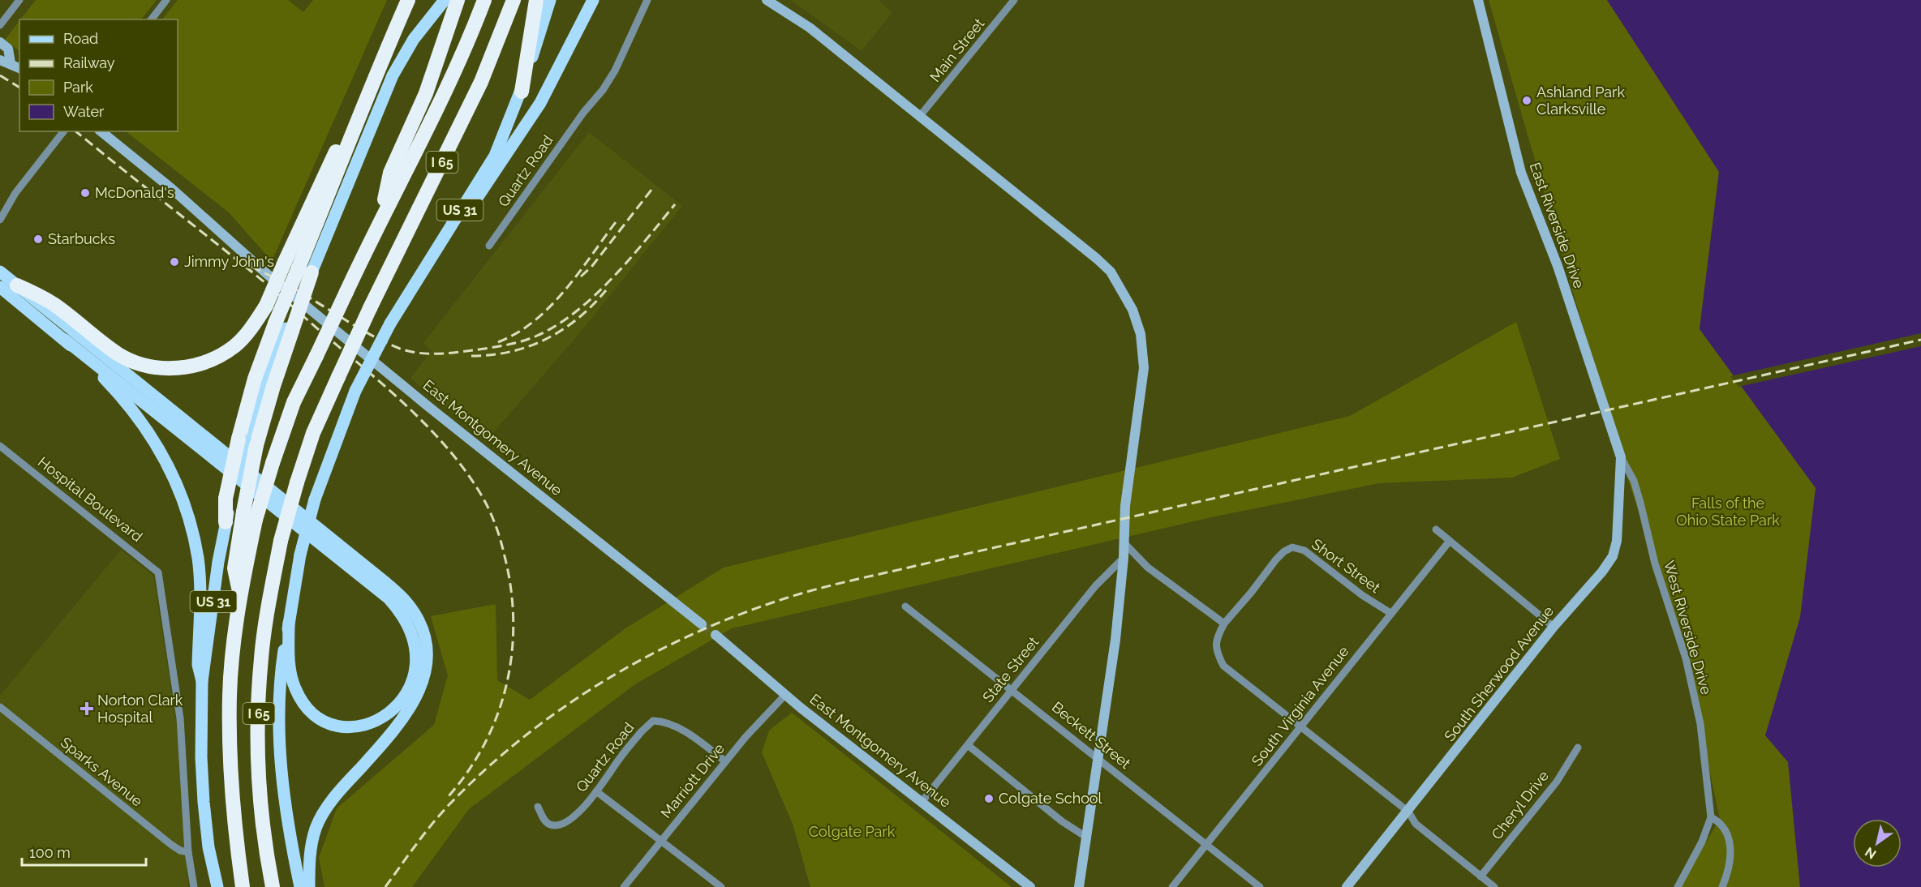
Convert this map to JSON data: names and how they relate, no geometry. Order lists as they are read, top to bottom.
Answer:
{
  "streets": {
    "highway": ["I 65"],
    "main road": ["US 31"],
    "street": [
      "Main Street",
      "Quartz Road",
      "East Riverside Drive",
      "East Montgomery Avenue",
      "Hospital Boulevard",
      "Short Street",
      "West Riverside Drive",
      "State Street",
      "South Sherwood Avenue",
      "South Virginia Avenue",
      "Beckett Street",
      "Sparks Avenue",
      "Marriott Drive",
      "Cheryl Drive"
    ]
  },
  "crossings": [
    ["Quartz Road", "Marriott Drive"],
    ["East Riverside Drive", "West Riverside Drive"],
    ["East Riverside Drive", "South Sherwood Avenue"],
    ["East Montgomery Avenue", "State Street"],
    ["East Montgomery Avenue", "Marriott Drive"],
    ["Hospital Boulevard", "Sparks Avenue"],
    ["Short Street", "South Virginia Avenue"],
    ["West Riverside Drive", "South Sherwood Avenue"],
    ["State Street", "Beckett Street"],
    ["South Virginia Avenue", "Beckett Street"]
  ],
  "parks": ["Falls of the Ohio State Park", "Colgate Park"],
  "places": {
    "other": [
      "Ashland Park Clarksville",
      "McDonald's",
      "Starbucks",
      "Jimmy John's",
      "Colgate School"
    ],
    "health": ["Norton Clark Hospital"]
  },
  "legend": [
    "Road",
    "Railway",
    "Park",
    "Water"
  ],
  "scale_bar": "100 m",
  "north": "bottom left"
}
